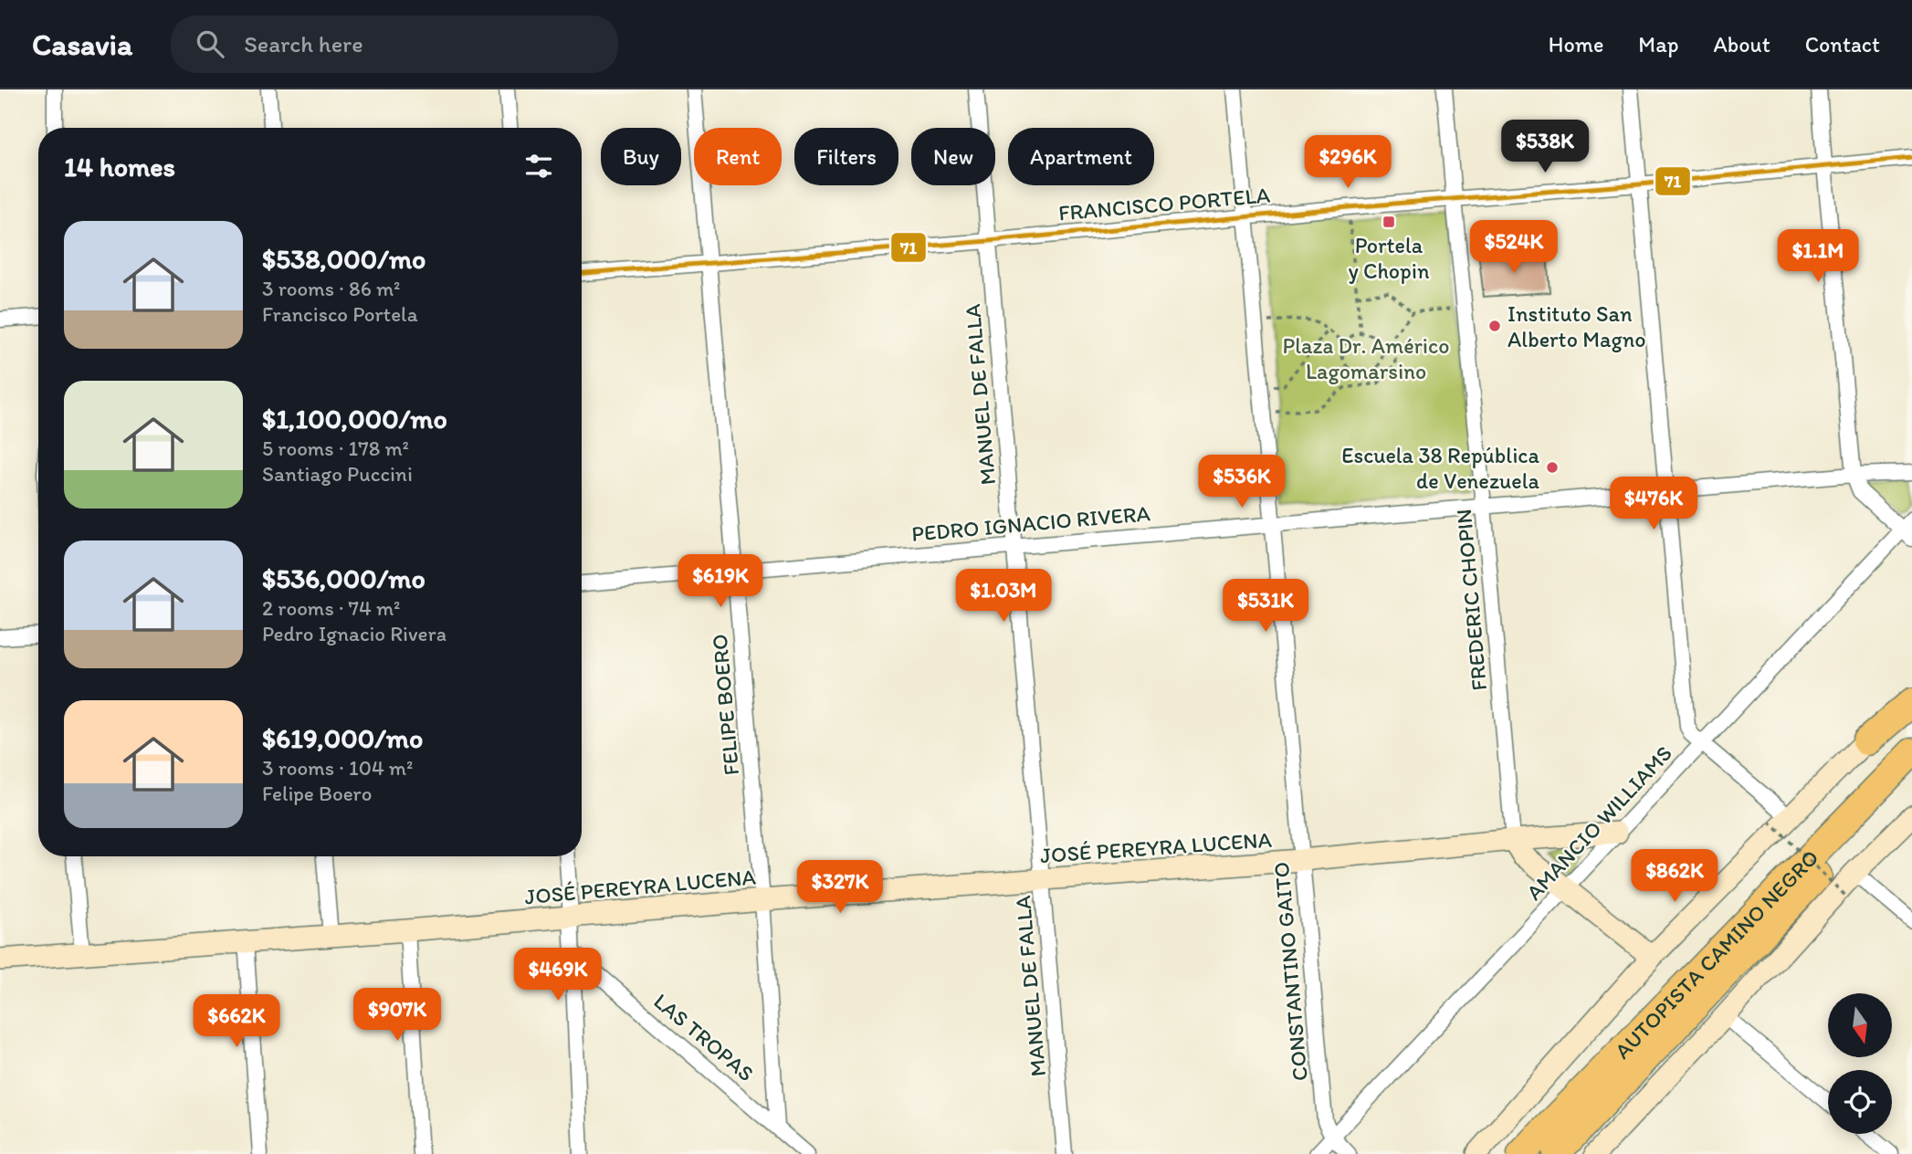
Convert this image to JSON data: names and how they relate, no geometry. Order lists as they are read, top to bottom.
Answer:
{
  "streets": {
    "highway": ["AUTOPISTA CAMINO NEGRO"],
    "street": [
      "FRANCISCO PORTELA",
      "MANUEL DE FALLA",
      "PEDRO IGNACIO RIVERA",
      "FREDERIC CHOPIN",
      "FELIPE BOERO",
      "AMANCIO WILLIAMS",
      "JOSÉ PEREYRA LUCENA",
      "CONSTANTINO GAITO",
      "LAS TROPAS"
    ]
  },
  "crossings": [
    ["FRANCISCO PORTELA", "MANUEL DE FALLA"],
    ["FRANCISCO PORTELA", "FREDERIC CHOPIN"],
    ["FRANCISCO PORTELA", "FELIPE BOERO"],
    ["FRANCISCO PORTELA", "CONSTANTINO GAITO"],
    ["MANUEL DE FALLA", "PEDRO IGNACIO RIVERA"],
    ["MANUEL DE FALLA", "JOSÉ PEREYRA LUCENA"],
    ["PEDRO IGNACIO RIVERA", "FREDERIC CHOPIN"],
    ["PEDRO IGNACIO RIVERA", "FELIPE BOERO"],
    ["PEDRO IGNACIO RIVERA", "CONSTANTINO GAITO"],
    ["FREDERIC CHOPIN", "JOSÉ PEREYRA LUCENA"],
    ["FELIPE BOERO", "JOSÉ PEREYRA LUCENA"],
    ["FELIPE BOERO", "LAS TROPAS"],
    ["AMANCIO WILLIAMS", "JOSÉ PEREYRA LUCENA"],
    ["AMANCIO WILLIAMS", "CONSTANTINO GAITO"],
    ["JOSÉ PEREYRA LUCENA", "CONSTANTINO GAITO"]
  ],
  "parks": ["Plaza Dr. Américo Lagomarsino"],
  "places": {
    "transit": ["Portela y Chopin"],
    "other": ["Instituto San Alberto Magno", "Escuela 38 República de Venezuela"]
  },
  "lines": ["transit line 71"],
  "north": "bottom",
  "page": {
    "header": "Casavia",
    "search": "Search here",
    "nav": [
      "Home",
      "Map",
      "About",
      "Contact"
    ],
    "price": [
      "$538K",
      "$296K",
      "$524K",
      "$1.1M",
      "$536K",
      "$476K",
      "$619K",
      "$1.03M",
      "$531K",
      "$862K",
      "$327K",
      "$469K",
      "$907K",
      "$662K"
    ],
    "chip": [
      "Buy",
      "Rent",
      "Filters",
      "New",
      "Apartment"
    ],
    "heading": "14 homes",
    "list": [
      {
        "name": "$538,000/mo",
        "note": "3 rooms · 86 m² · Francisco Portela"
      },
      {
        "name": "$1,100,000/mo",
        "note": "5 rooms · 178 m² · Santiago Puccini"
      },
      {
        "name": "$536,000/mo",
        "note": "2 rooms · 74 m² · Pedro Ignacio Rivera"
      },
      {
        "name": "$619,000/mo",
        "note": "3 rooms · 104 m² · Felipe Boero"
      }
    ]
  }
}
